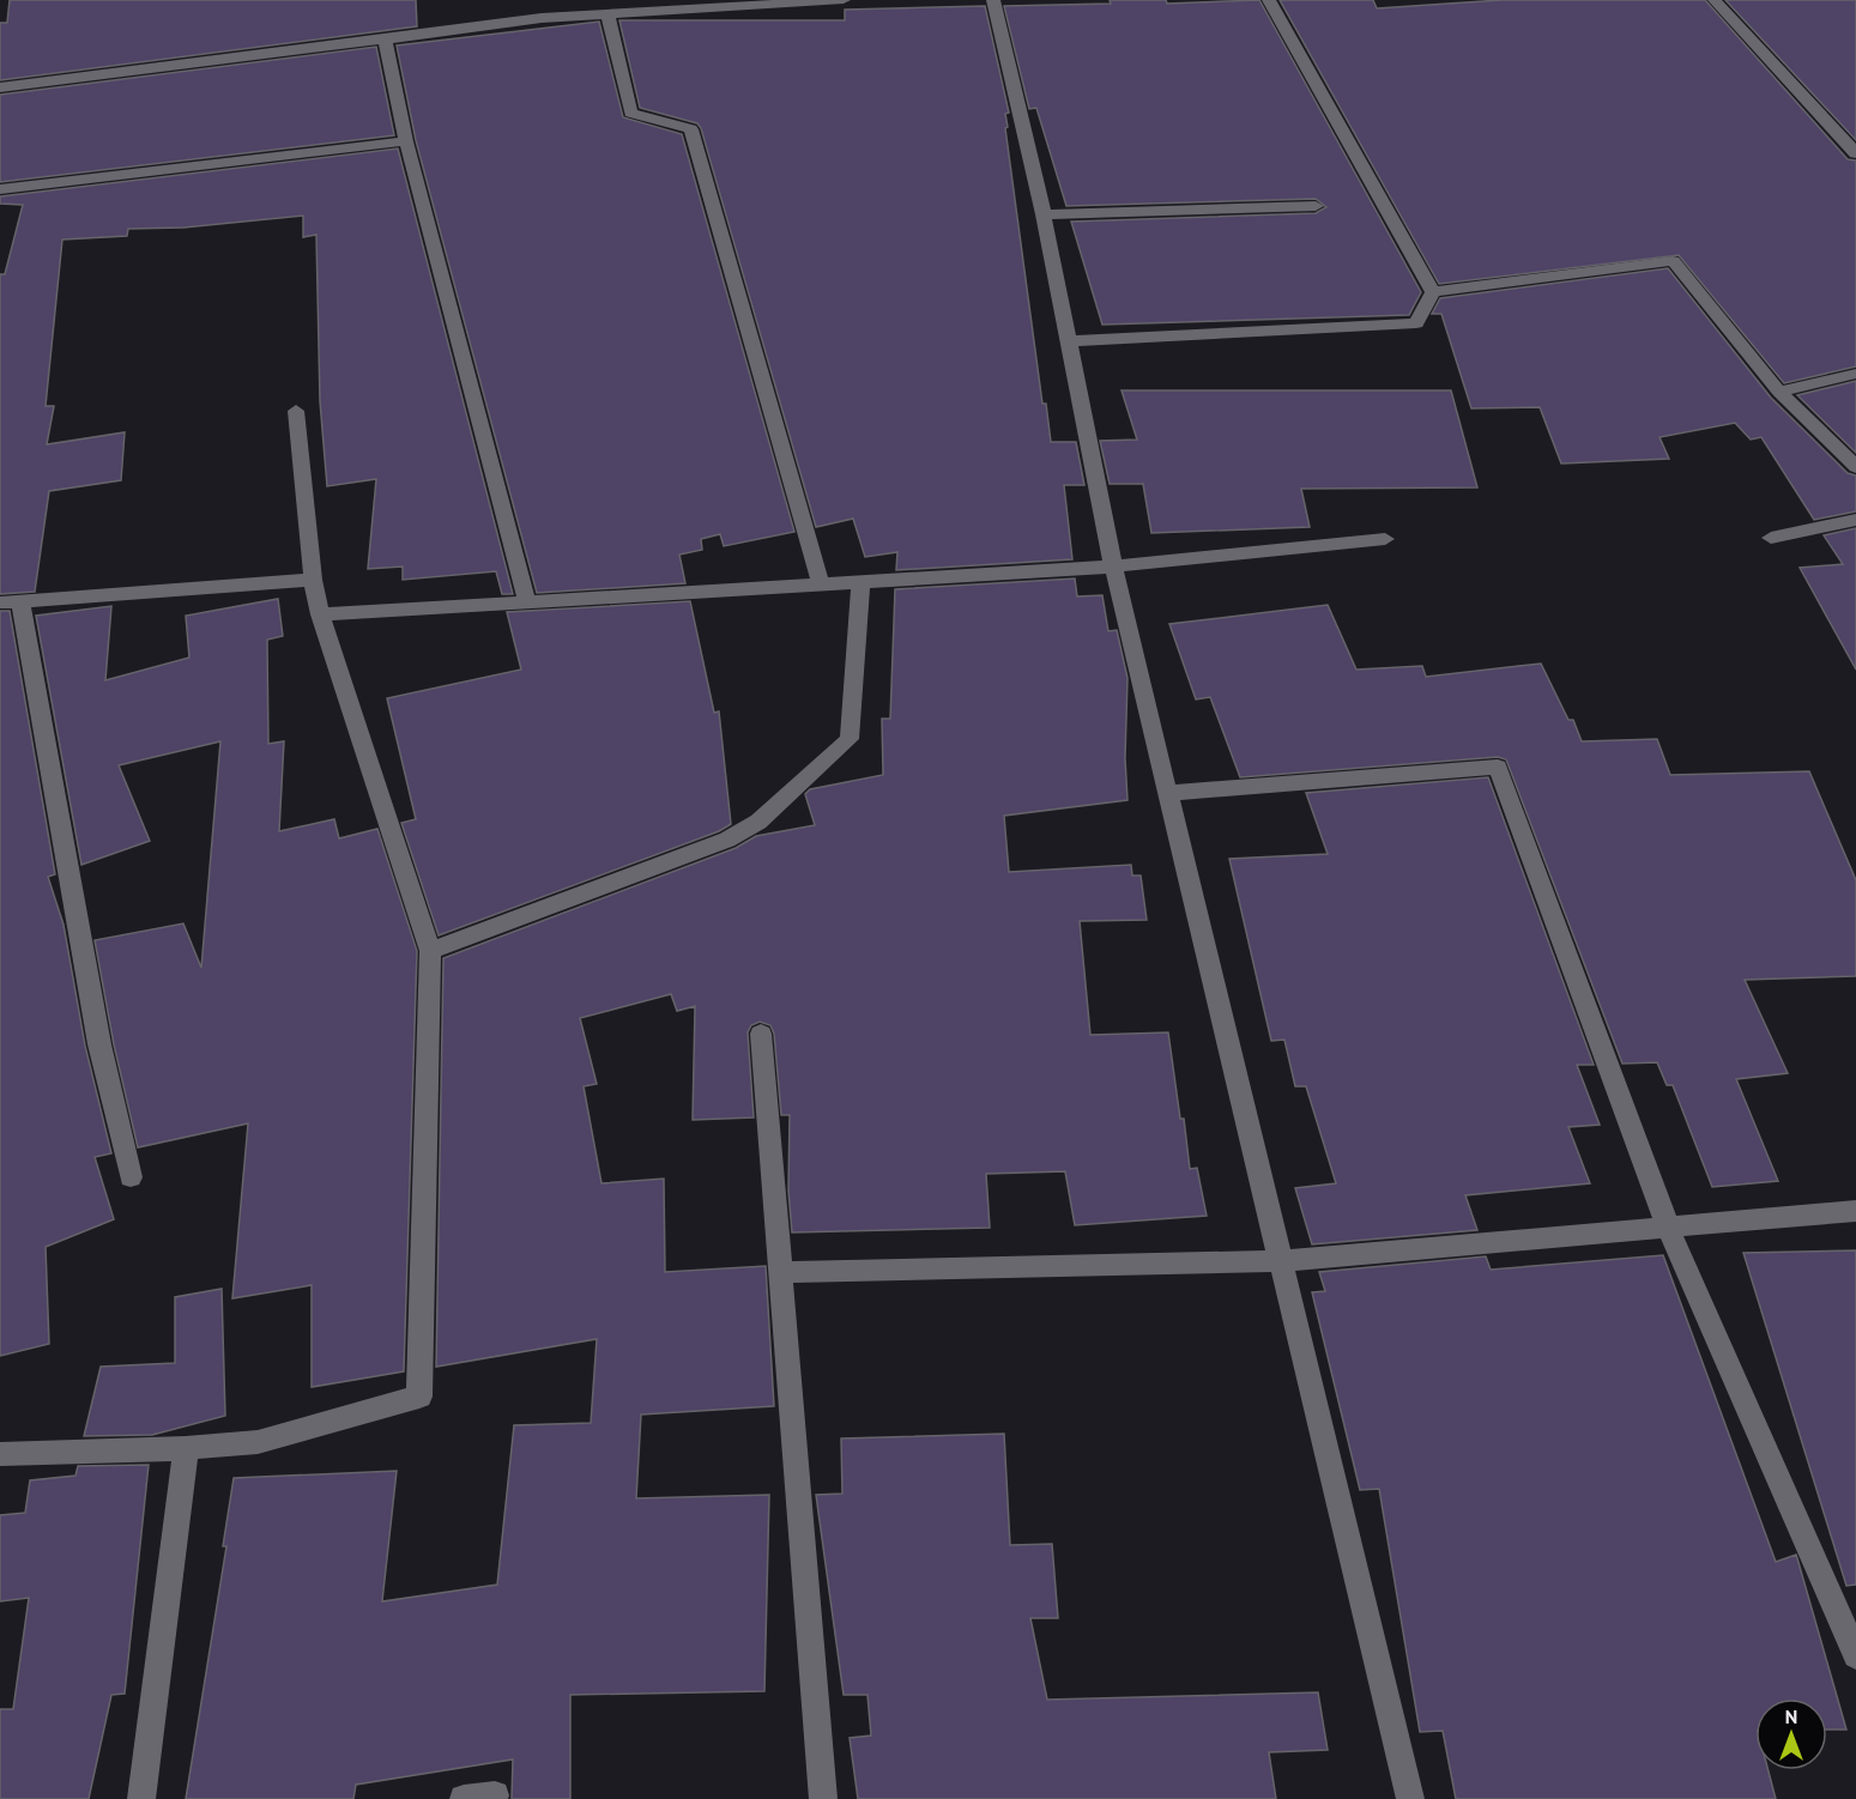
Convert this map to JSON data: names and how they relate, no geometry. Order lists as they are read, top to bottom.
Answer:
{
  "north": "top"
}
